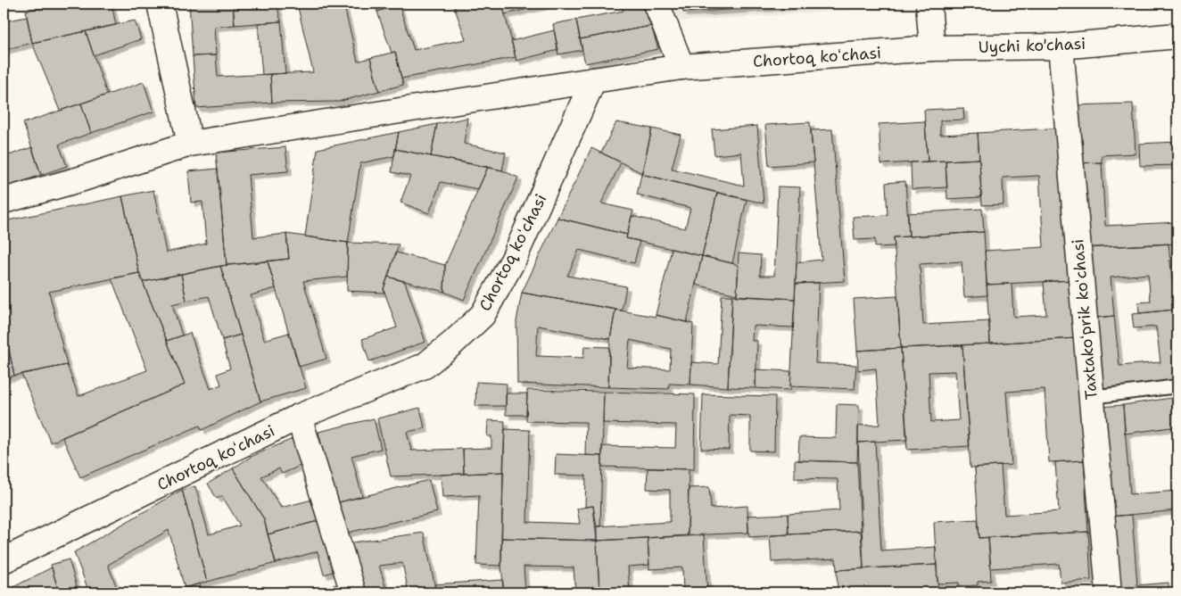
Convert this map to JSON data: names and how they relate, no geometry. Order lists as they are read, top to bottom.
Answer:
{
  "streets": {
    "street": ["Uychi ko'chasi", "Chortoq koʻchasi", "Taxtakoʻprik koʻchasi"]
  },
  "crossings": [
    ["Uychi ko'chasi", "Chortoq koʻchasi"],
    ["Uychi ko'chasi", "Taxtakoʻprik koʻchasi"]
  ]
}
